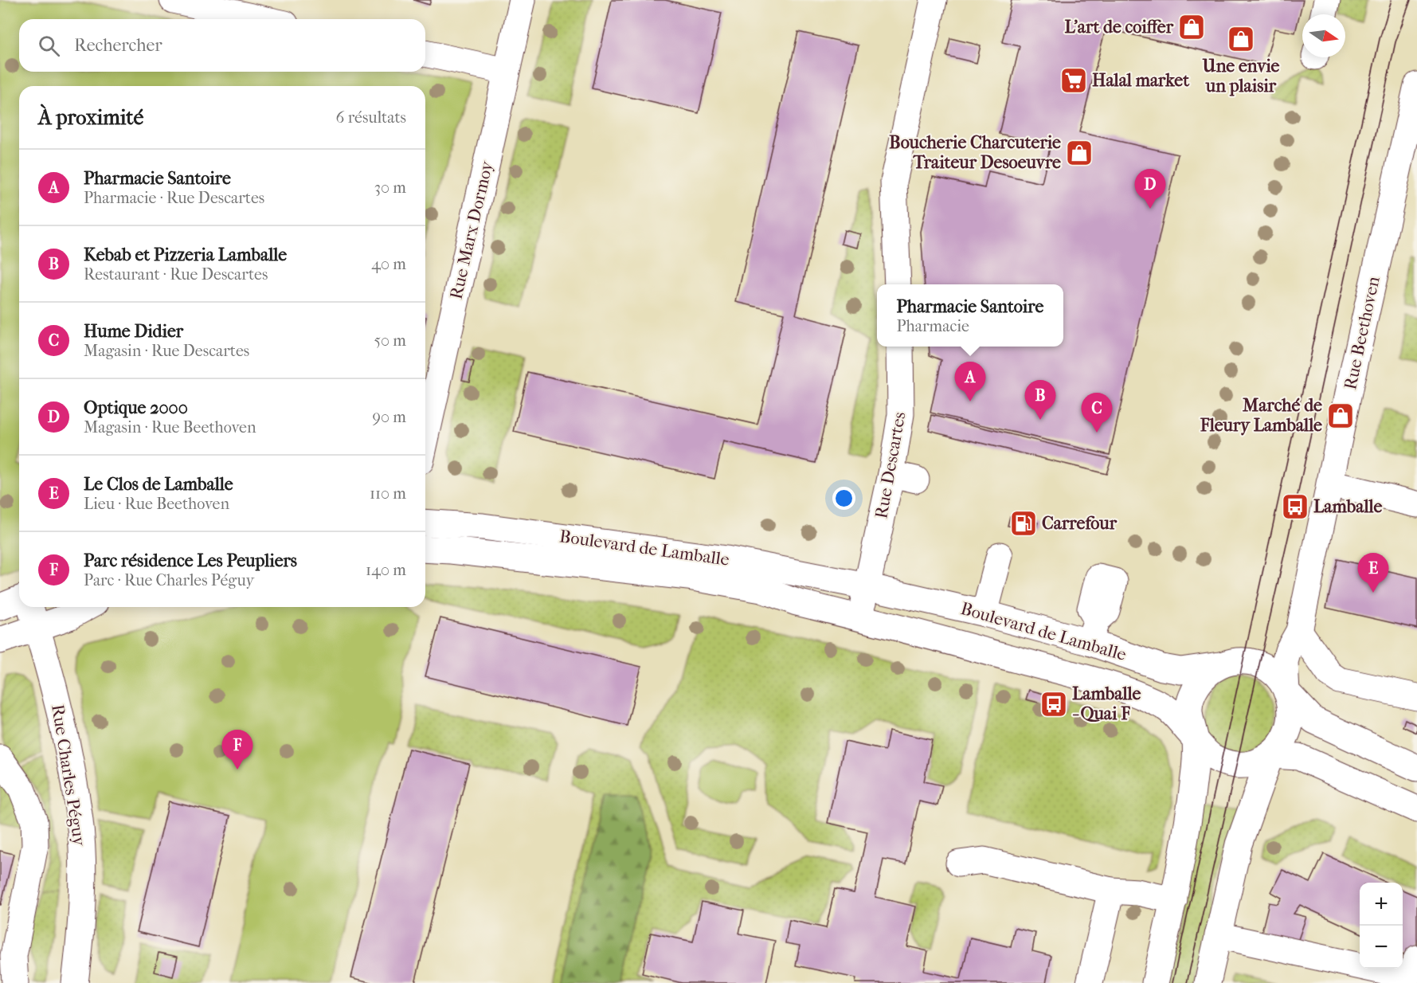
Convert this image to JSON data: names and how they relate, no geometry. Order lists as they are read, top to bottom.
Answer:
{
  "streets": {
    "street": [
      "Rue Marx Dormoy",
      "Rue Beethoven",
      "Rue Descartes",
      "Boulevard de Lamballe",
      "Rue Charles Péguy"
    ]
  },
  "crossings": [
    ["Rue Beethoven", "Boulevard de Lamballe"],
    ["Rue Descartes", "Boulevard de Lamballe"]
  ],
  "places": {
    "shop": [
      "L'art de coiffer",
      "Une envie un plaisir",
      "Boucherie Charcuterie Traiteur Desoeuvre",
      "Marché de Fleury Lamballe"
    ],
    "supermarket": ["Halal market"],
    "bus stop": ["Lamballe", "Lamballe - Quai F"],
    "fuel station": ["Carrefour"]
  },
  "north": "right",
  "page": {
    "search": "Rechercher",
    "heading": ["À proximité", "6 résultats"],
    "list": [
      {
        "mark": "A",
        "name": "Pharmacie Santoire",
        "note": "Pharmacie · Rue Descartes",
        "value": "30 m"
      },
      {
        "mark": "B",
        "name": "Kebab et Pizzeria Lamballe",
        "note": "Restaurant · Rue Descartes",
        "value": "40 m"
      },
      {
        "mark": "C",
        "name": "Hume Didier",
        "note": "Magasin · Rue Descartes",
        "value": "50 m"
      },
      {
        "mark": "D",
        "name": "Optique 2000",
        "note": "Magasin · Rue Beethoven",
        "value": "90 m"
      },
      {
        "mark": "E",
        "name": "Le Clos de Lamballe",
        "note": "Lieu · Rue Beethoven",
        "value": "110 m"
      },
      {
        "mark": "F",
        "name": "Parc résidence Les Peupliers",
        "note": "Parc · Rue Charles Péguy",
        "value": "140 m"
      }
    ],
    "pins": [
      "D",
      "A",
      "B",
      "C",
      "E",
      "F"
    ],
    "popup": ["Pharmacie Santoire", "Pharmacie"],
    "map_buttons": ["+", "−"]
  }
}
